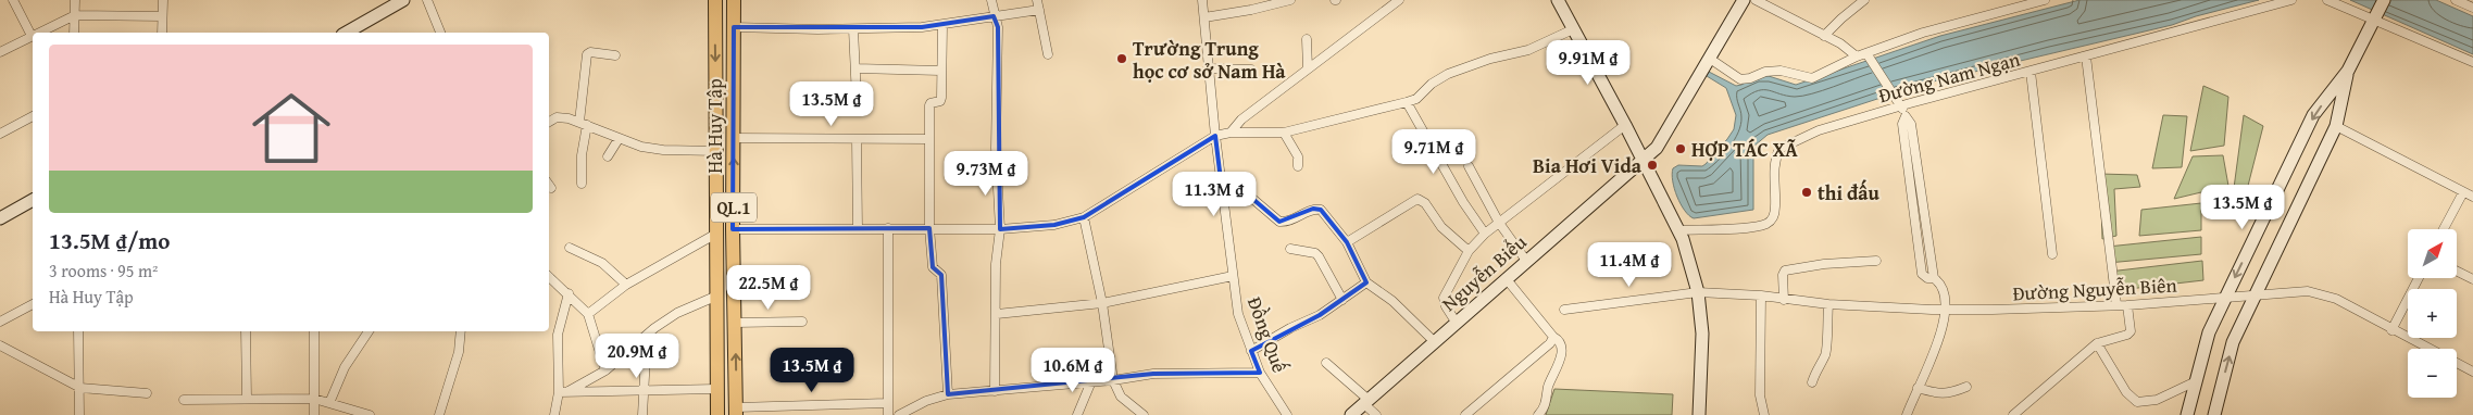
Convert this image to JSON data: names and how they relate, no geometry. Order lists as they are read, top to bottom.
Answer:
{
  "streets": {
    "main road": ["Hà Huy Tập", "QL.1"],
    "street": [
      "Đường Nam Ngạn",
      "Nguyễn Biểu",
      "Đường Nguyễn Biên",
      "Đồng Quế"
    ]
  },
  "places": [
    "Trường Trung học cơ sở Nam Hà",
    "HỢP TÁC XÃ",
    "Bia Hơi Vida",
    "thi đấu"
  ],
  "north": "top right",
  "page": {
    "list": [
      {
        "name": "13.5M ₫/mo",
        "note": "3 rooms · 95 m² · Hà Huy Tập"
      }
    ],
    "price": [
      "9.91M ₫",
      "13.5M ₫",
      "9.71M ₫",
      "9.73M ₫",
      "11.3M ₫",
      "13.5M ₫",
      "11.4M ₫",
      "22.5M ₫",
      "20.9M ₫",
      "13.5M ₫",
      "10.6M ₫"
    ],
    "map_buttons": ["+", "−"]
  }
}
